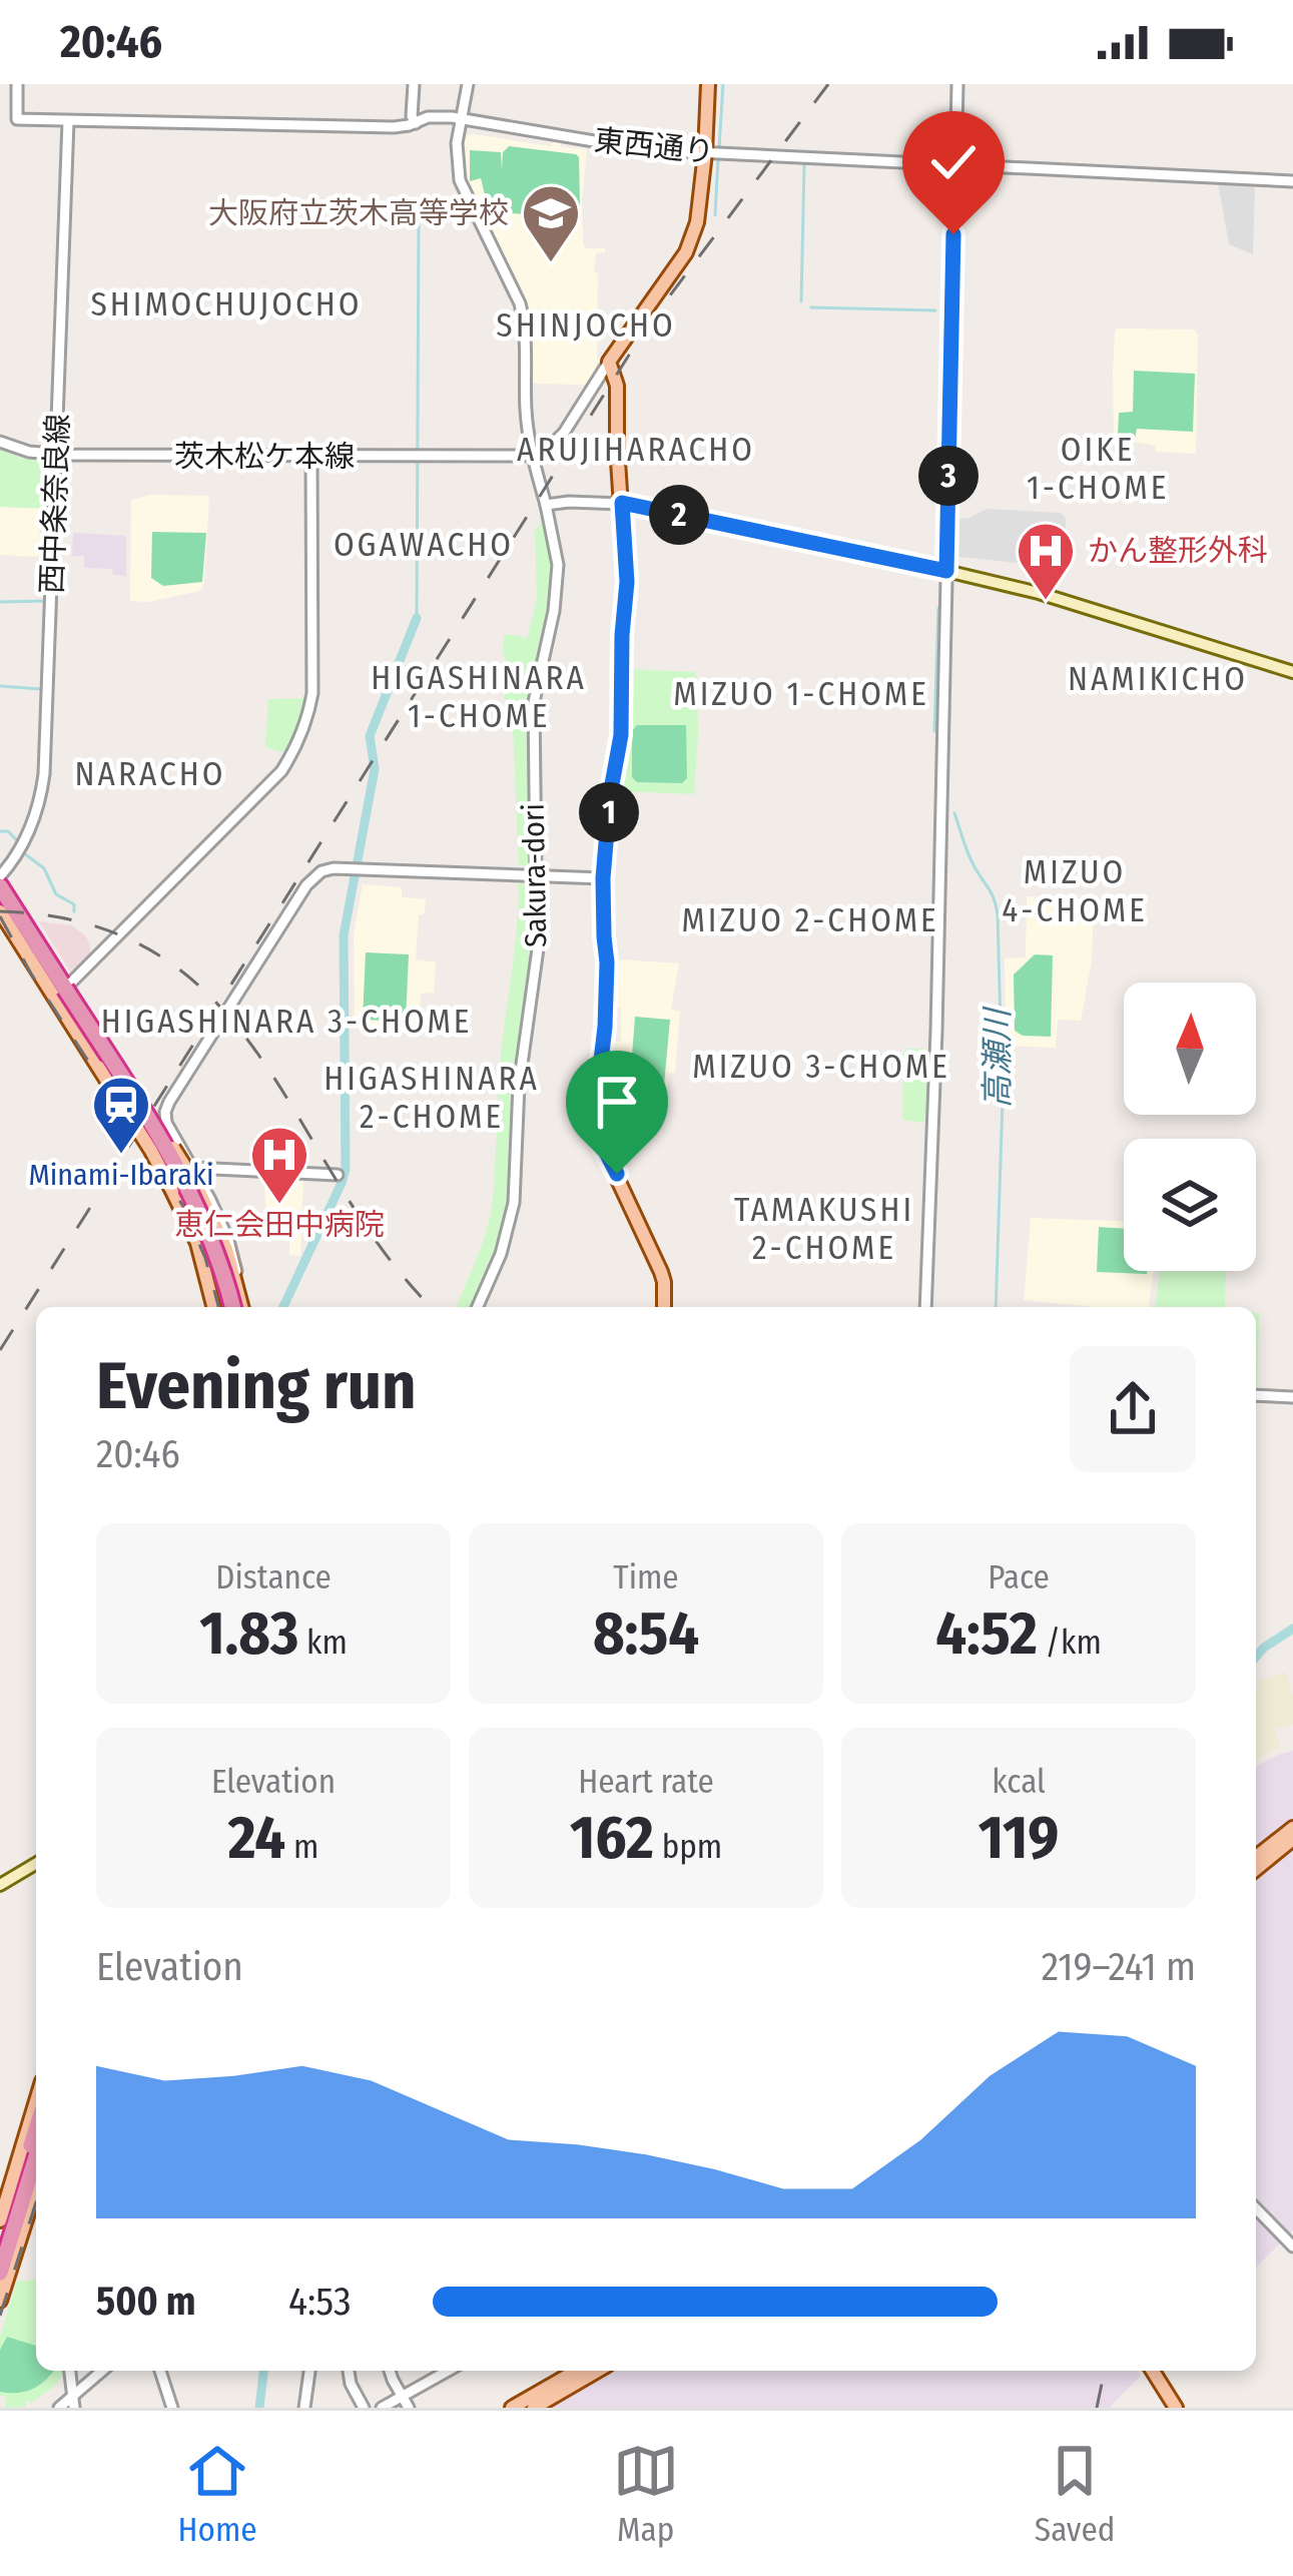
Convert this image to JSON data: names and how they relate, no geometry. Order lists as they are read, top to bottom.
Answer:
{
  "streets": {
    "street": [
      "東西通り",
      "茨木松ケ本線",
      "西中条奈良線",
      "Sakura-dori"
    ]
  },
  "crossings": [
    ["東西通り", "西中条奈良線"],
    ["東西通り", "Sakura-dori"],
    ["茨木松ケ本線", "西中条奈良線"],
    ["茨木松ケ本線", "Sakura-dori"]
  ],
  "districts": [
    "SHIMOCHUJOCHO",
    "SHINJOCHO",
    "ARUJIHARACHO",
    "OIKE 1-CHOME",
    "OGAWACHO",
    "HIGASHINARA 1-CHOME",
    "NAMIKICHO",
    "MIZUO 1-CHOME",
    "NARACHO",
    "MIZUO 4-CHOME",
    "MIZUO 2-CHOME",
    "HIGASHINARA 3-CHOME",
    "MIZUO 3-CHOME",
    "HIGASHINARA 2-CHOME",
    "TAMAKUSHI 2-CHOME"
  ],
  "water": ["高瀬川"],
  "places": {
    "school or university": ["大阪府立茨木高等学校"],
    "hospital": ["かん整形外科", "恵仁会田中病院"],
    "station": ["Minami-Ibaraki"]
  },
  "north": "top",
  "page": {
    "status": "20:46",
    "pins": ["3", "2", "1"],
    "heading": ["Evening run", "20:46"],
    "stats": [
      ["Distance", "1.83 km"],
      ["Time", "8:54"],
      ["Pace", "4:52 /km"],
      ["Elevation", "24 m"],
      ["Heart rate", "162 bpm"],
      ["kcal", "119"]
    ],
    "chart": ["Elevation", "219–241 m"],
    "list": [
      {
        "name": "500 m",
        "note": "4:53"
      }
    ],
    "tabs": ["Home", "Map", "Saved"]
  }
}
